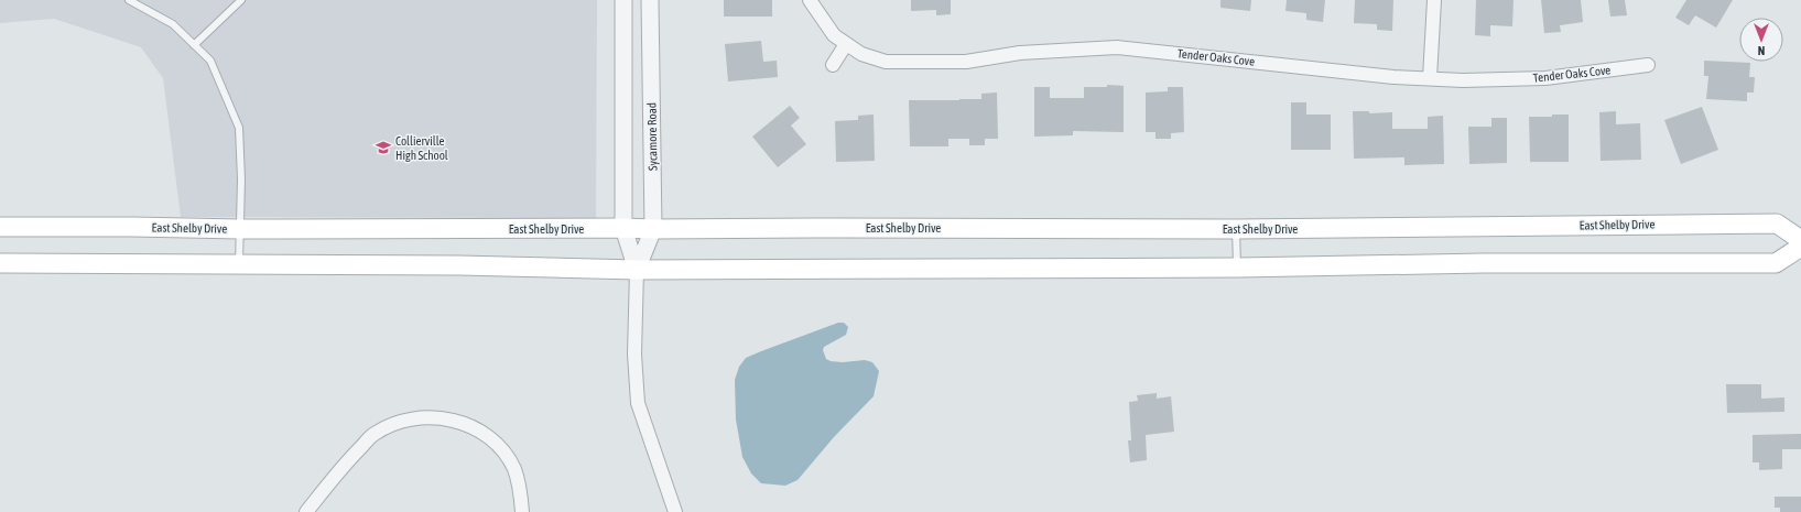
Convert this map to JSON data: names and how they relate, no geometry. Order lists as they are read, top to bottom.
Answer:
{
  "streets": {
    "main road": ["East Shelby Drive"],
    "street": ["Tender Oaks Cove", "Sycamore Road"]
  },
  "crossings": [
    ["Sycamore Road", "East Shelby Drive"]
  ],
  "places": {
    "school or university": ["Collierville High School"]
  },
  "north": "bottom"
}
